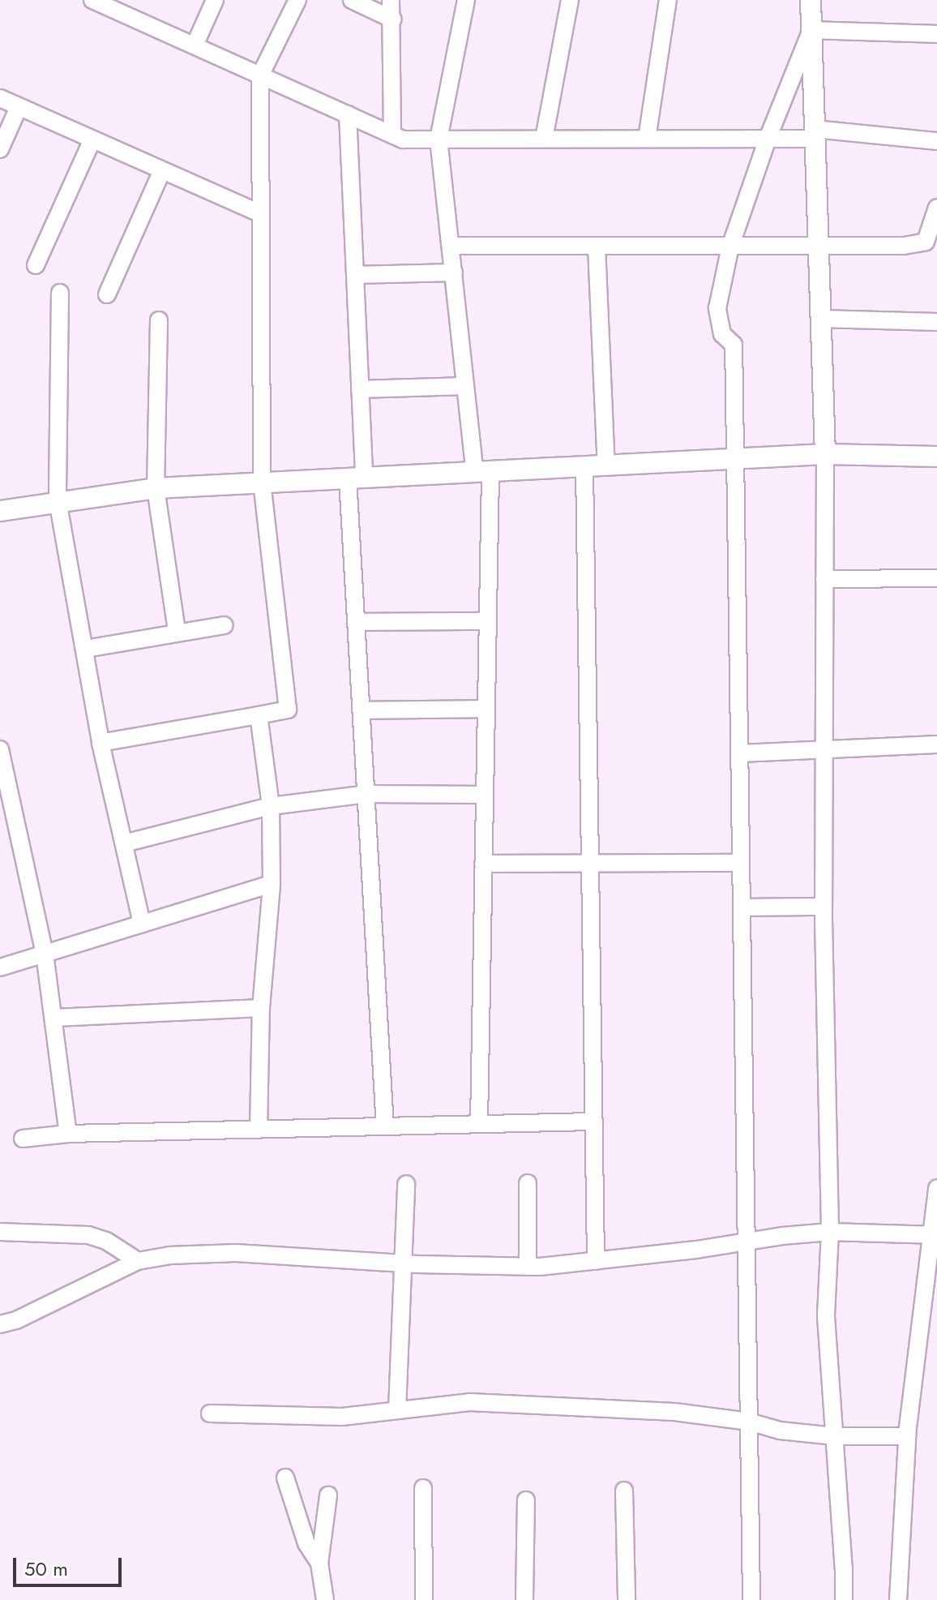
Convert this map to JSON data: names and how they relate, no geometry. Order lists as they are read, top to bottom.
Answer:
{
  "scale_bar": "50 m"
}
